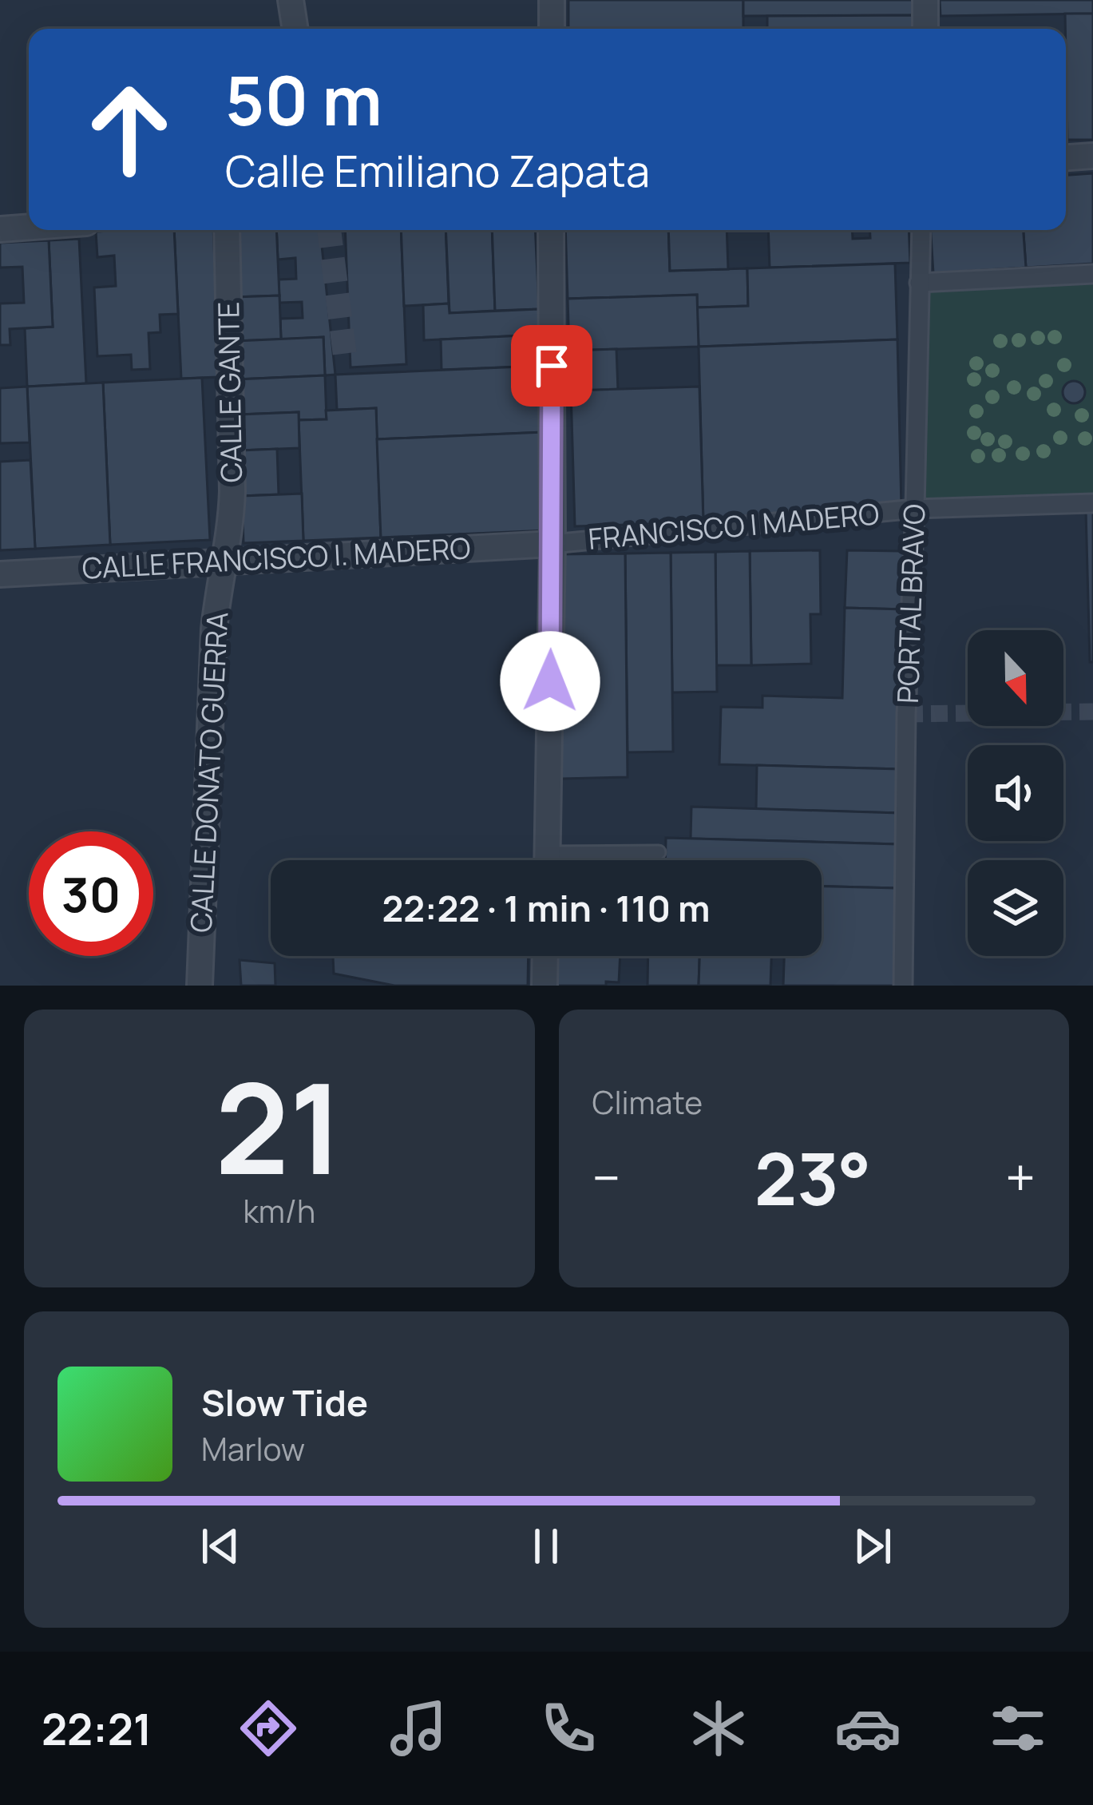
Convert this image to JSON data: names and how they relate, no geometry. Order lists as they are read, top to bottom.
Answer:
{
  "streets": {
    "street": [
      "CALLE GANTE",
      "FRANCISCO I MADERO",
      "CALLE FRANCISCO I. MADERO",
      "PORTAL BRAVO",
      "CALLE DONATO GUERRA"
    ]
  },
  "crossings": [
    ["CALLE GANTE", "CALLE FRANCISCO I. MADERO"],
    ["CALLE GANTE", "CALLE DONATO GUERRA"],
    ["FRANCISCO I MADERO", "CALLE FRANCISCO I. MADERO"],
    ["FRANCISCO I MADERO", "PORTAL BRAVO"],
    ["CALLE FRANCISCO I. MADERO", "CALLE DONATO GUERRA"]
  ],
  "north": "bottom",
  "page": {
    "turn": ["50 m", "Calle Emiliano Zapata"],
    "limit": "30",
    "trip": "22:22 · 1 min · 110 m",
    "tile": [
      ["21", "km/h"],
      "Climate"
    ],
    "heat": ["−", "23°", "+"],
    "song": ["Slow Tide", "Marlow"],
    "tabs": "22:21"
  }
}
